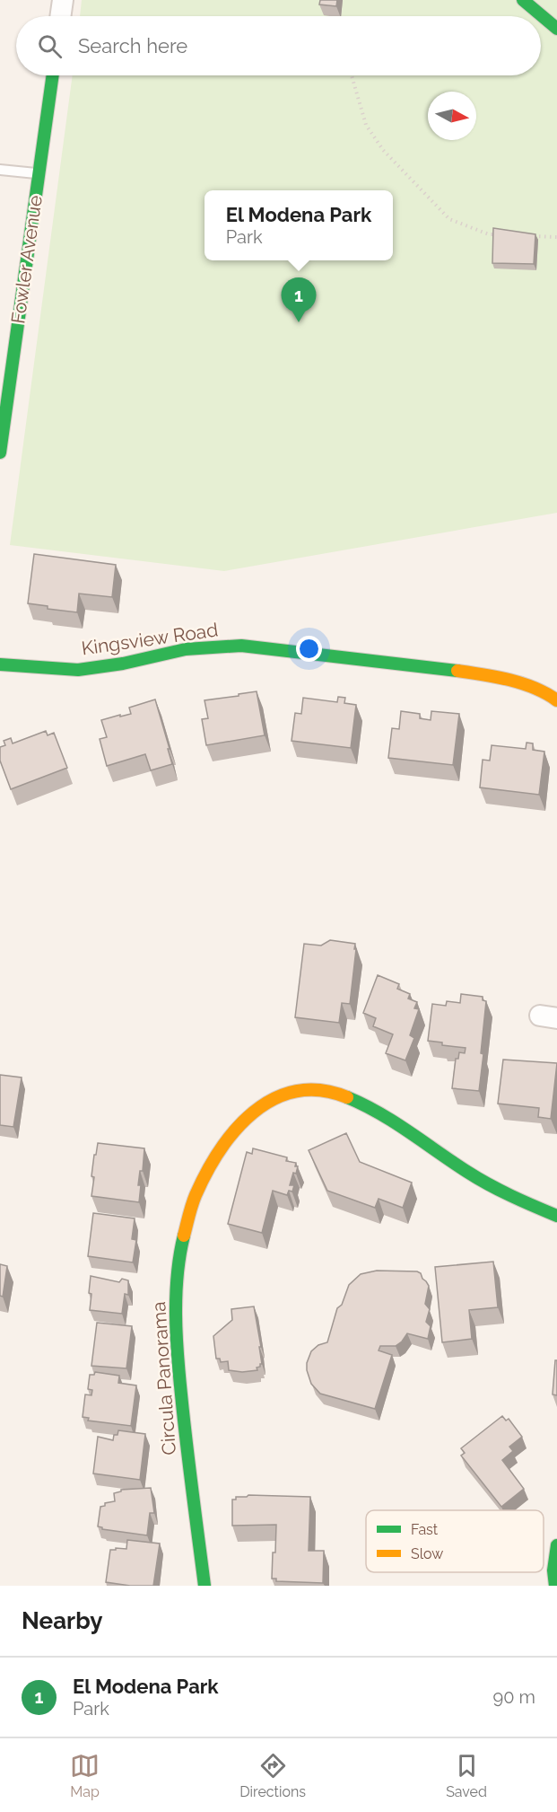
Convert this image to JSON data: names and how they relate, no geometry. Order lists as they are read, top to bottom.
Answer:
{
  "streets": {
    "street": ["Fowler Avenue", "Kingsview Road", "Circula Panorama"]
  },
  "legend": ["Fast", "Slow"],
  "north": "right",
  "page": {
    "search": "Search here",
    "popup": ["El Modena Park", "Park"],
    "pins": "1",
    "heading": "Nearby",
    "list": [
      {
        "mark": "1",
        "name": "El Modena Park",
        "note": "Park",
        "value": "90 m"
      }
    ],
    "nav": ["Map", "Directions", "Saved"]
  }
}
